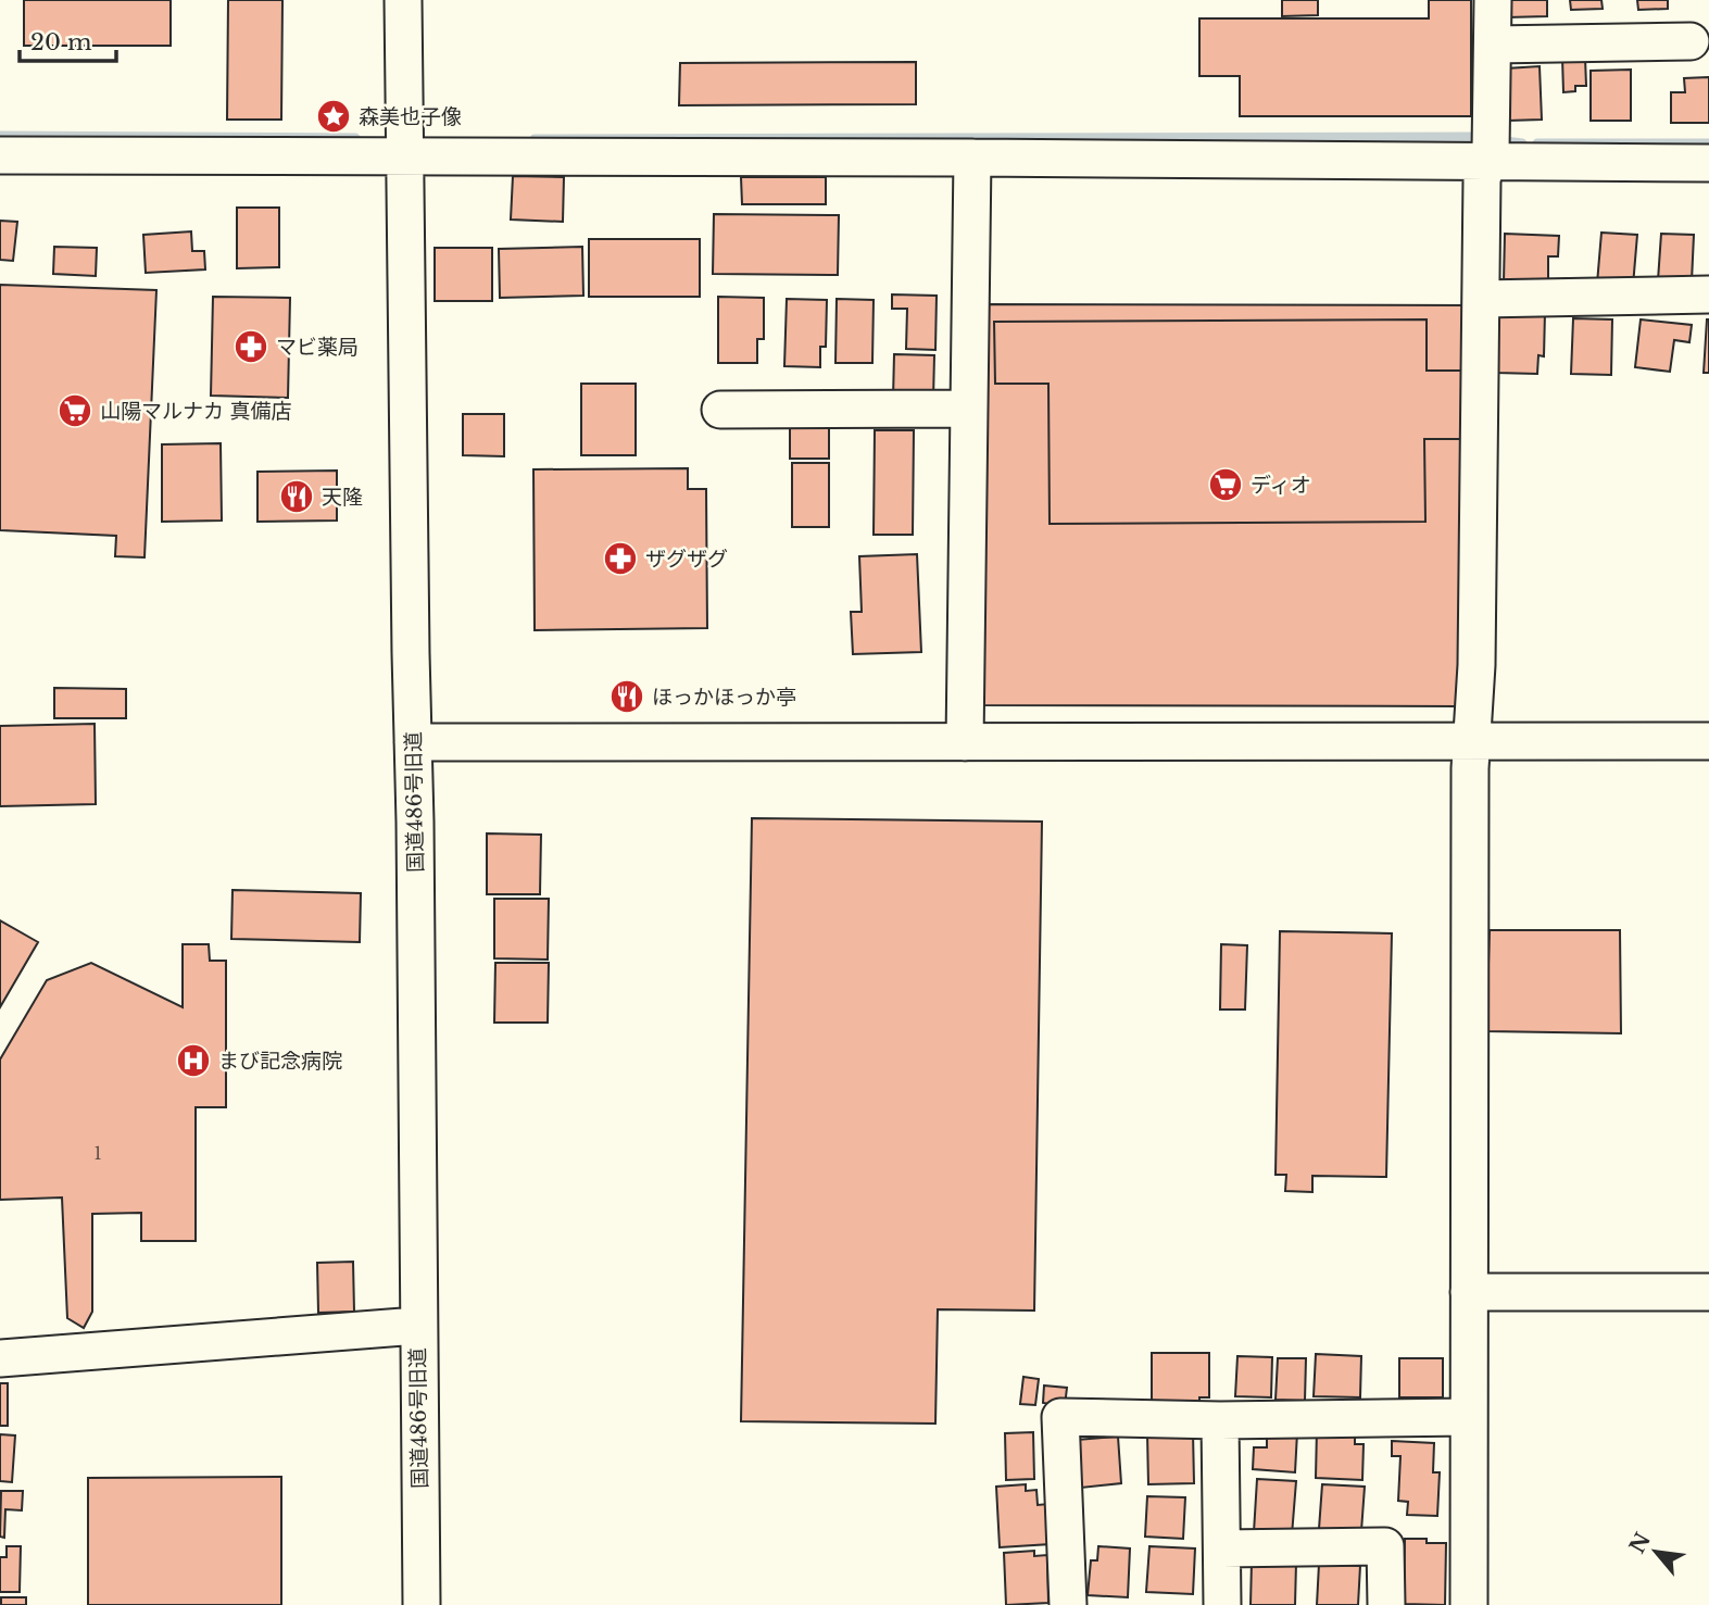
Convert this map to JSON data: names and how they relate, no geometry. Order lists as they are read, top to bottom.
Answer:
{
  "streets": {
    "street": ["国道486号旧道"]
  },
  "places": {
    "place": ["森美也子像"],
    "pharmacy": ["マビ薬局", "ザグザグ"],
    "supermarket": ["山陽マルナカ 真備店", "ディオ"],
    "restaurant": ["天隆", "ほっかほっか亭"],
    "hospital": ["まび記念病院"]
  },
  "house_numbers": ["1"],
  "scale_bar": "20 m",
  "north": "top left"
}
